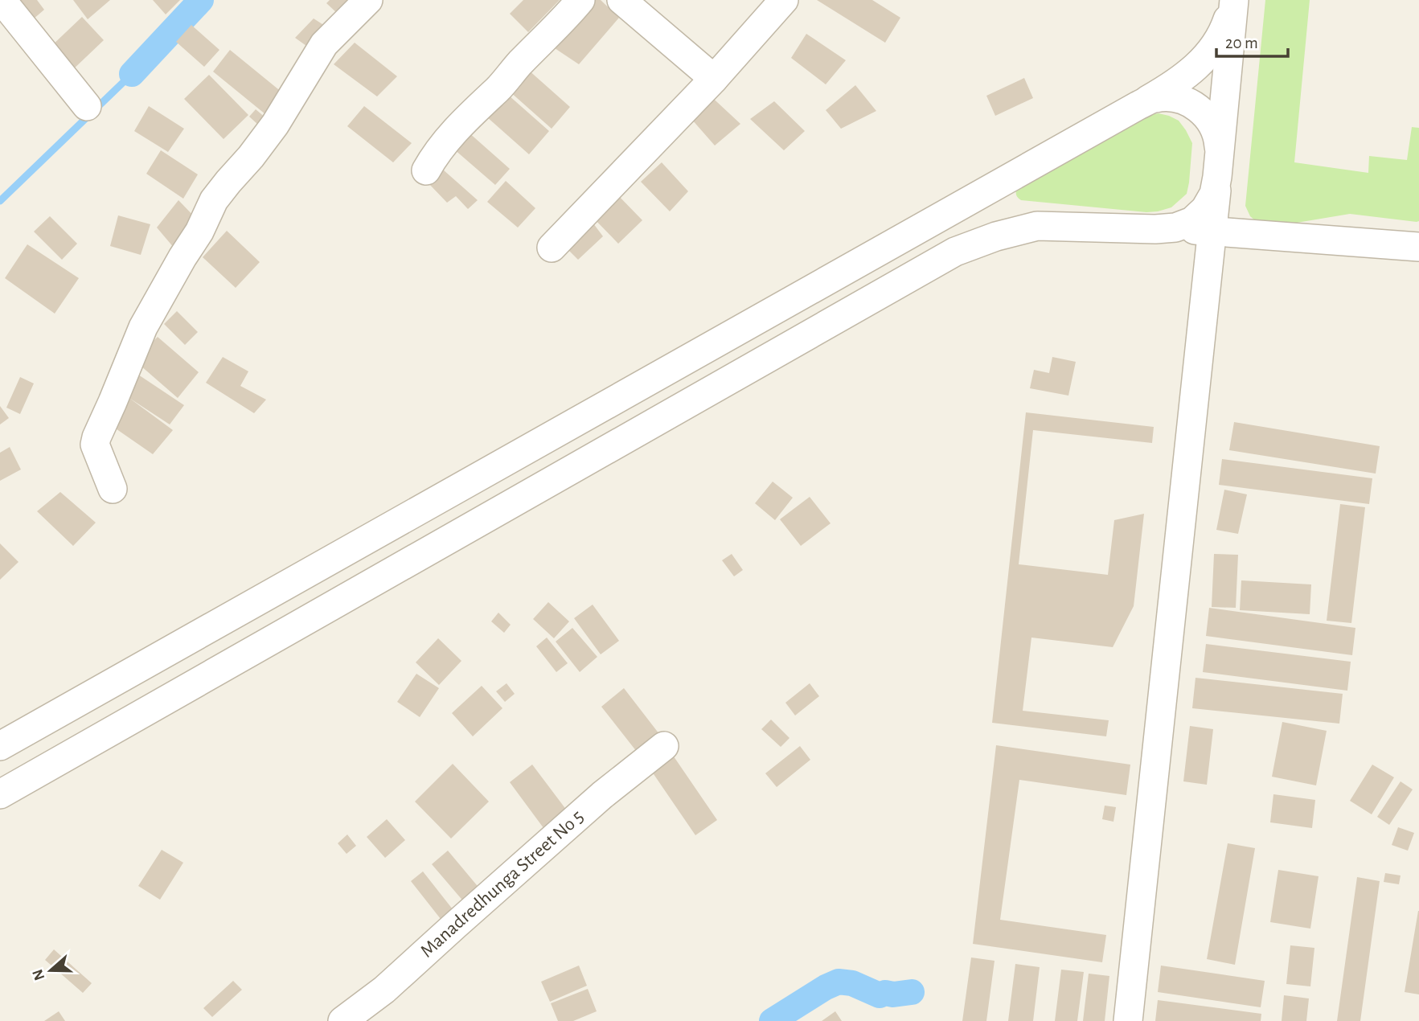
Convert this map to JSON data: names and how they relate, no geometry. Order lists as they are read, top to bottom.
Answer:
{
  "streets": {
    "street": ["Manadredhunga Street No 5"]
  },
  "scale_bar": "20 m",
  "north": "left"
}
